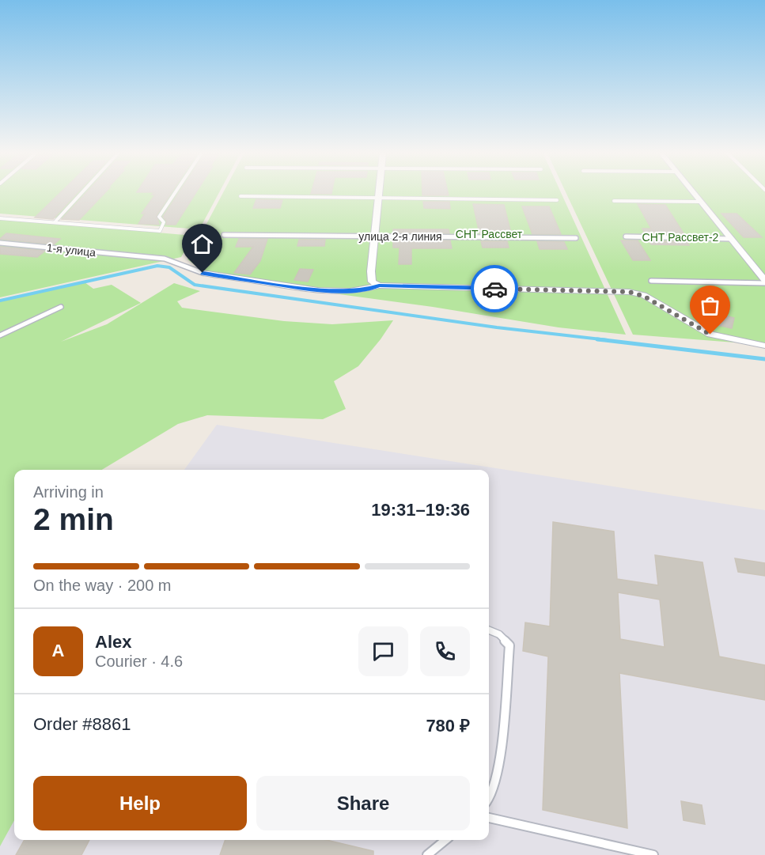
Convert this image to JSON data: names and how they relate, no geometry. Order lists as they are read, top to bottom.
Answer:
{
  "streets": {
    "lane": ["улица 2-я линия", "1-я улица"]
  },
  "parks": ["СНТ Рассвет", "СНТ Рассвет-2"],
  "page": {
    "heading": ["2 min", "Arriving in", "19:31–19:36"],
    "panel": [
      "Alex",
      "Courier · 4.6",
      "Order #8861",
      "780 ₽"
    ],
    "bar": "On the way · 200 m",
    "round": "A",
    "buttons": ["Help", "Share"]
  }
}
